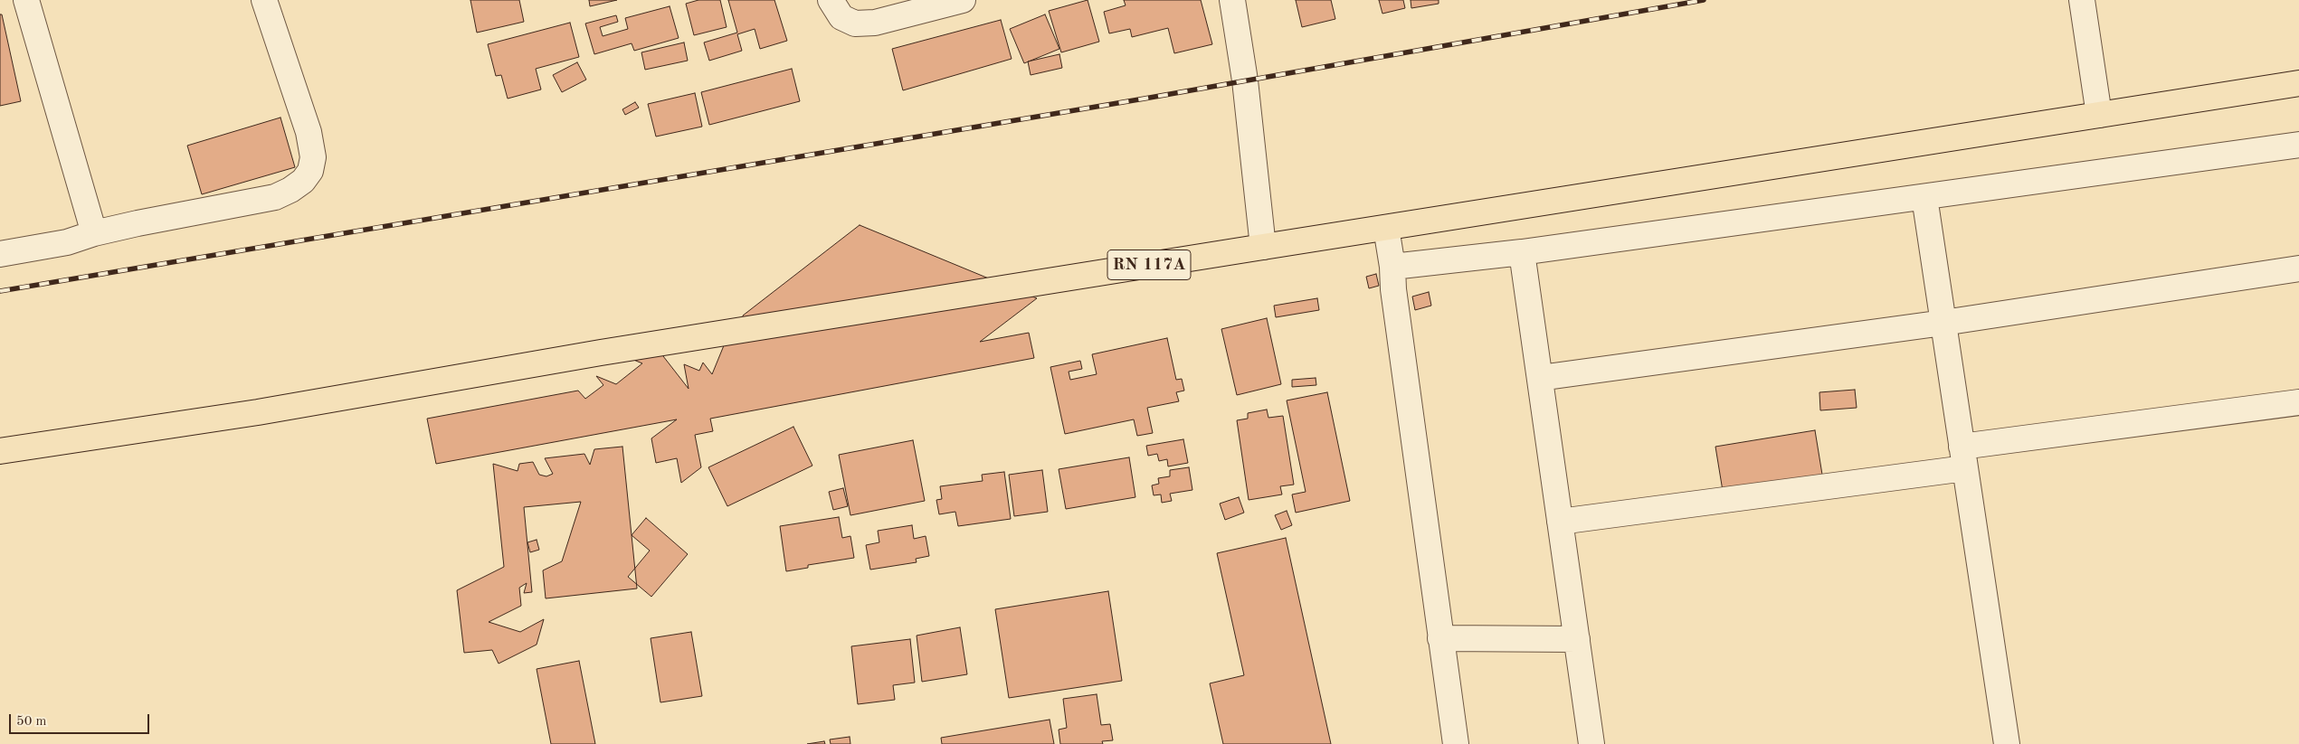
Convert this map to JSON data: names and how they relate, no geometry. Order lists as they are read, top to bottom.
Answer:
{
  "streets": {
    "main road": ["RN 117A"]
  },
  "scale_bar": "50 m"
}
